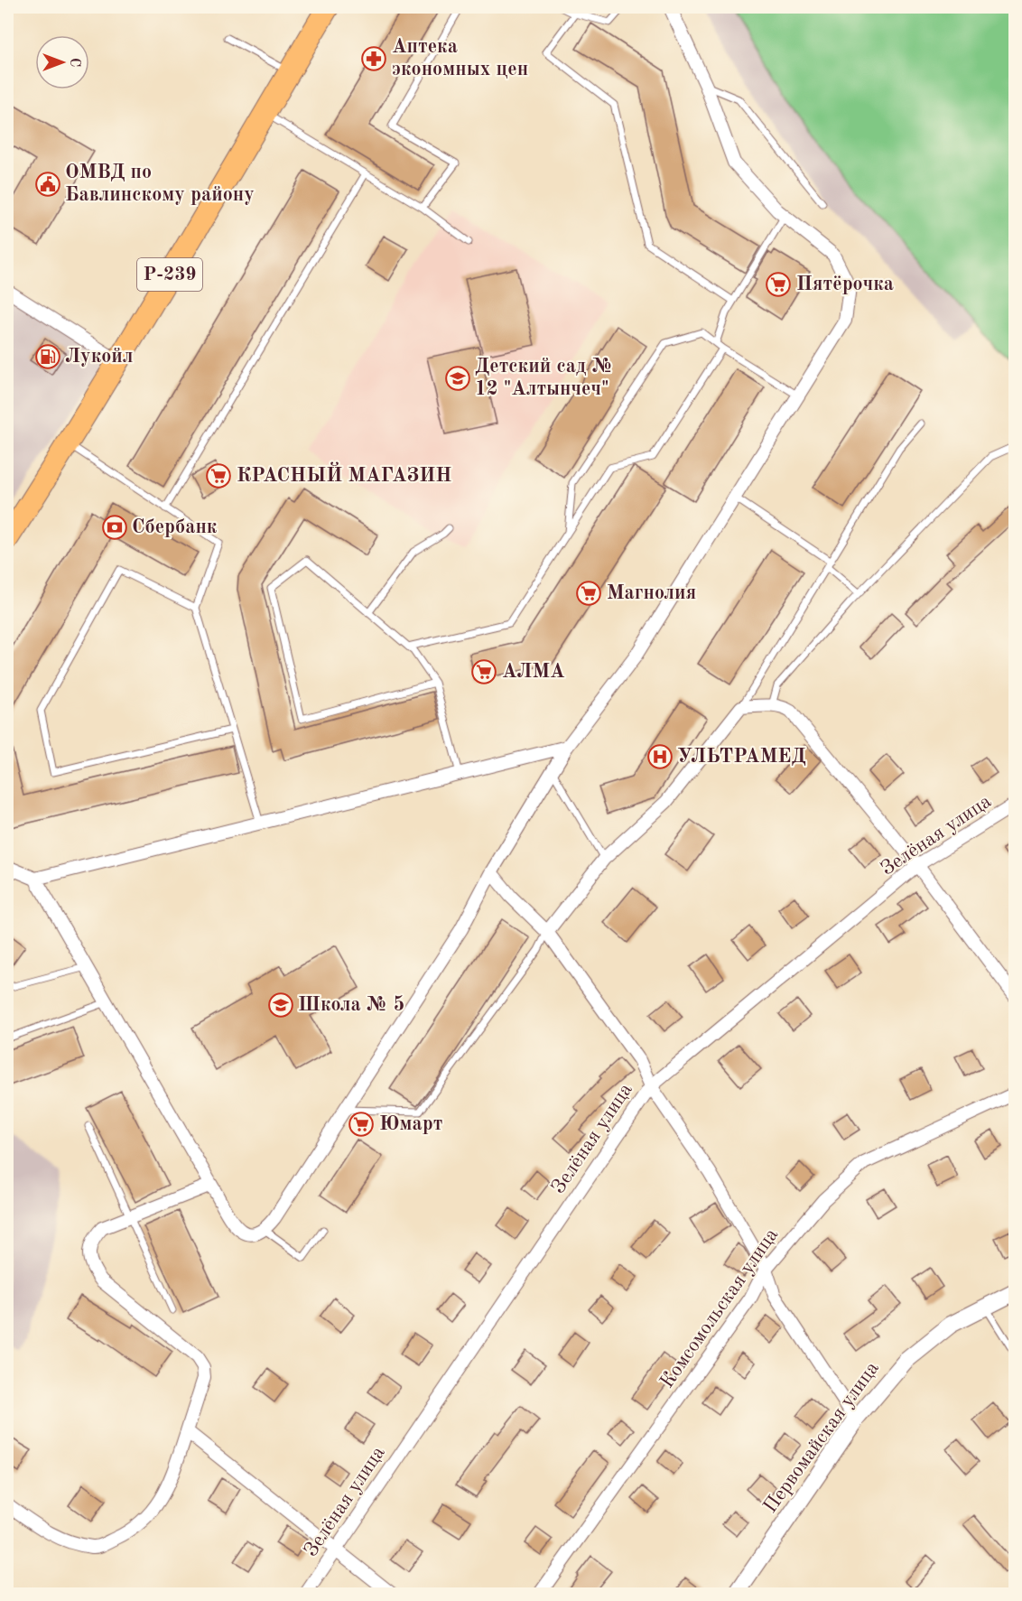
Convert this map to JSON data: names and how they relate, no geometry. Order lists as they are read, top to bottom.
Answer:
{
  "streets": {
    "highway": ["Р-239"],
    "street": ["Зелёная улица", "Комсомольская улица", "Первомайская улица"]
  },
  "places": {
    "pharmacy": ["Аптека экономных цен"],
    "public building": ["ОМВД по Бавлинскому району"],
    "supermarket": [
      "Пятёрочка",
      "КРАСНЫЙ МАГАЗИН",
      "Магнолия",
      "АЛМА",
      "Юмарт"
    ],
    "fuel station": ["Лукойл"],
    "school or university": ["Детский сад № 12 \"Алтынчеч\"", "Школа № 5"],
    "bank": ["Сбербанк"],
    "hospital": ["УЛЬТРАМЕД"]
  },
  "north": "right"
}
